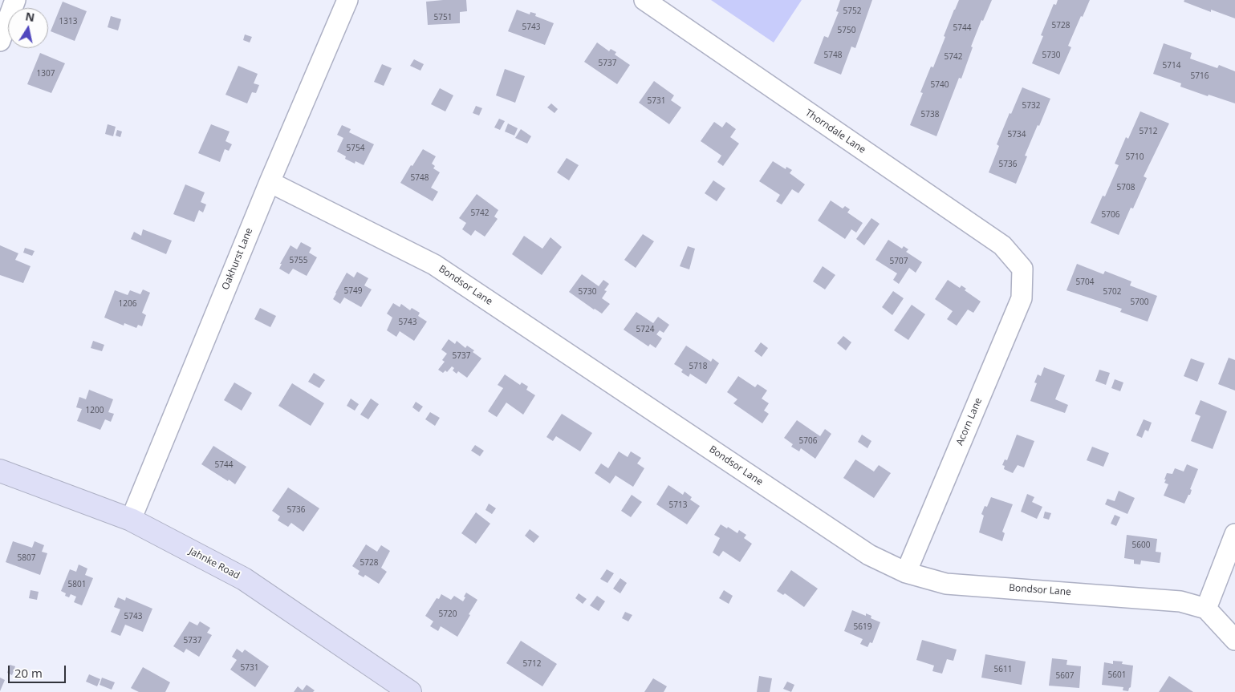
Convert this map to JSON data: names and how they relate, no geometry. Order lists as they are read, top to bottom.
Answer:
{
  "streets": {
    "main road": ["Jahnke Road"],
    "street": [
      "Thorndale Lane",
      "Oakhurst Lane",
      "Bondsor Lane",
      "Acorn Lane"
    ]
  },
  "crossings": [
    ["Thorndale Lane", "Acorn Lane"],
    ["Oakhurst Lane", "Bondsor Lane"],
    ["Oakhurst Lane", "Jahnke Road"],
    ["Bondsor Lane", "Acorn Lane"]
  ],
  "house_numbers": [
    "5752",
    "5751",
    "1313",
    "5728",
    "5743",
    "5744",
    "5750",
    "5748",
    "5730",
    "5742",
    "5737",
    "5714",
    "1307",
    "5716",
    "5740",
    "5731",
    "5732",
    "5738",
    "5712",
    "5734",
    "5754",
    "5710",
    "5736",
    "5748",
    "5708",
    "5742",
    "5706",
    "5755",
    "5707",
    "5704",
    "5749",
    "5730",
    "5702",
    "5700",
    "1206",
    "5743",
    "5724",
    "5737",
    "5718",
    "1200",
    "5706",
    "5744",
    "5713",
    "5736",
    "5600",
    "5807",
    "5728",
    "5801",
    "5720",
    "5743",
    "5619",
    "5737",
    "5712",
    "5731",
    "5611",
    "5601",
    "5607"
  ],
  "scale_bar": "20 m",
  "north": "top"
}
